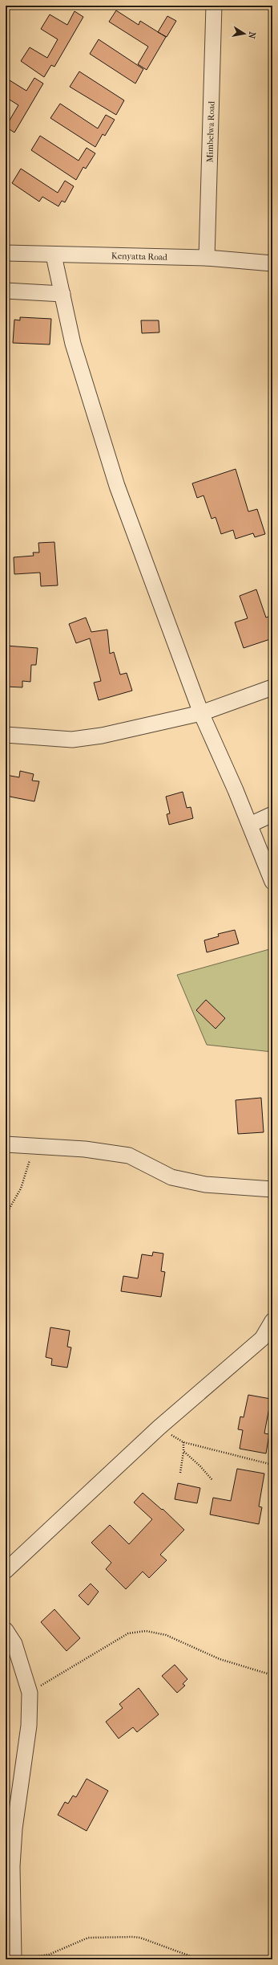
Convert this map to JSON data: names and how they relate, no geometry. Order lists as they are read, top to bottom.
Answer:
{
  "streets": {
    "street": ["Mimbelwa Road", "Kenyatta Road"]
  },
  "crossings": [
    ["Mimbelwa Road", "Kenyatta Road"]
  ],
  "north": "right"
}
